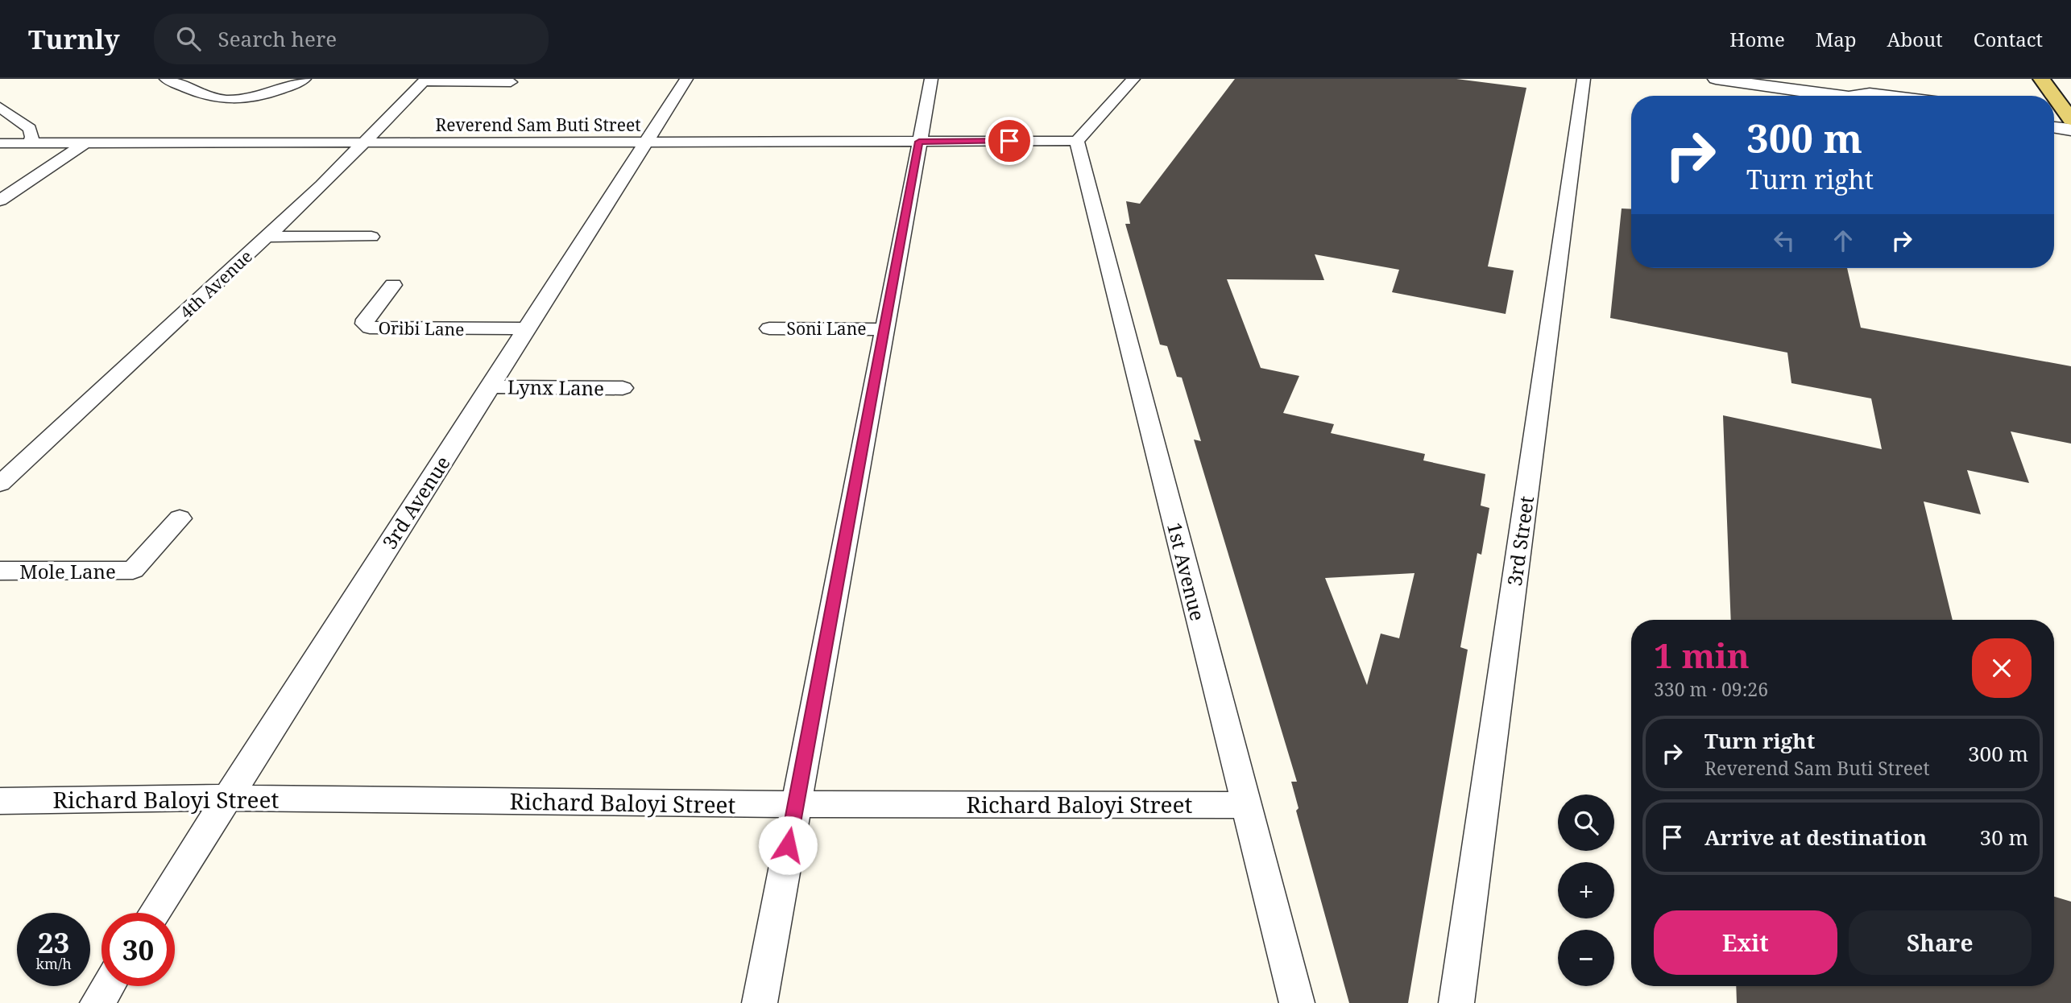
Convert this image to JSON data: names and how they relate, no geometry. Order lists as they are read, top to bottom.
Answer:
{
  "streets": {
    "street": [
      "Reverend Sam Buti Street",
      "4th Avenue",
      "Oribi Lane",
      "Soni Lane",
      "Lynx Lane",
      "3rd Avenue",
      "3rd Street",
      "Mole Lane",
      "1st Avenue",
      "Richard Baloyi Street"
    ]
  },
  "crossings": [
    ["Reverend Sam Buti Street", "4th Avenue"],
    ["Reverend Sam Buti Street", "3rd Avenue"],
    ["Reverend Sam Buti Street", "1st Avenue"],
    ["Oribi Lane", "3rd Avenue"],
    ["Lynx Lane", "3rd Avenue"],
    ["3rd Avenue", "Richard Baloyi Street"],
    ["1st Avenue", "Richard Baloyi Street"]
  ],
  "page": {
    "header": "Turnly",
    "search": "Search here",
    "nav": [
      "Home",
      "Map",
      "About",
      "Contact"
    ],
    "turn": ["300 m", "Turn right"],
    "heading": ["1 min", "330 m · 09:26"],
    "list": [
      {
        "name": "Turn right",
        "note": "Reverend Sam Buti Street",
        "value": "300 m"
      },
      {
        "name": "Arrive at destination",
        "value": "30 m"
      }
    ],
    "map_buttons": ["+", "−"],
    "buttons": ["Exit", "Share"],
    "speed": "23 km/h",
    "limit": "30"
  }
}
